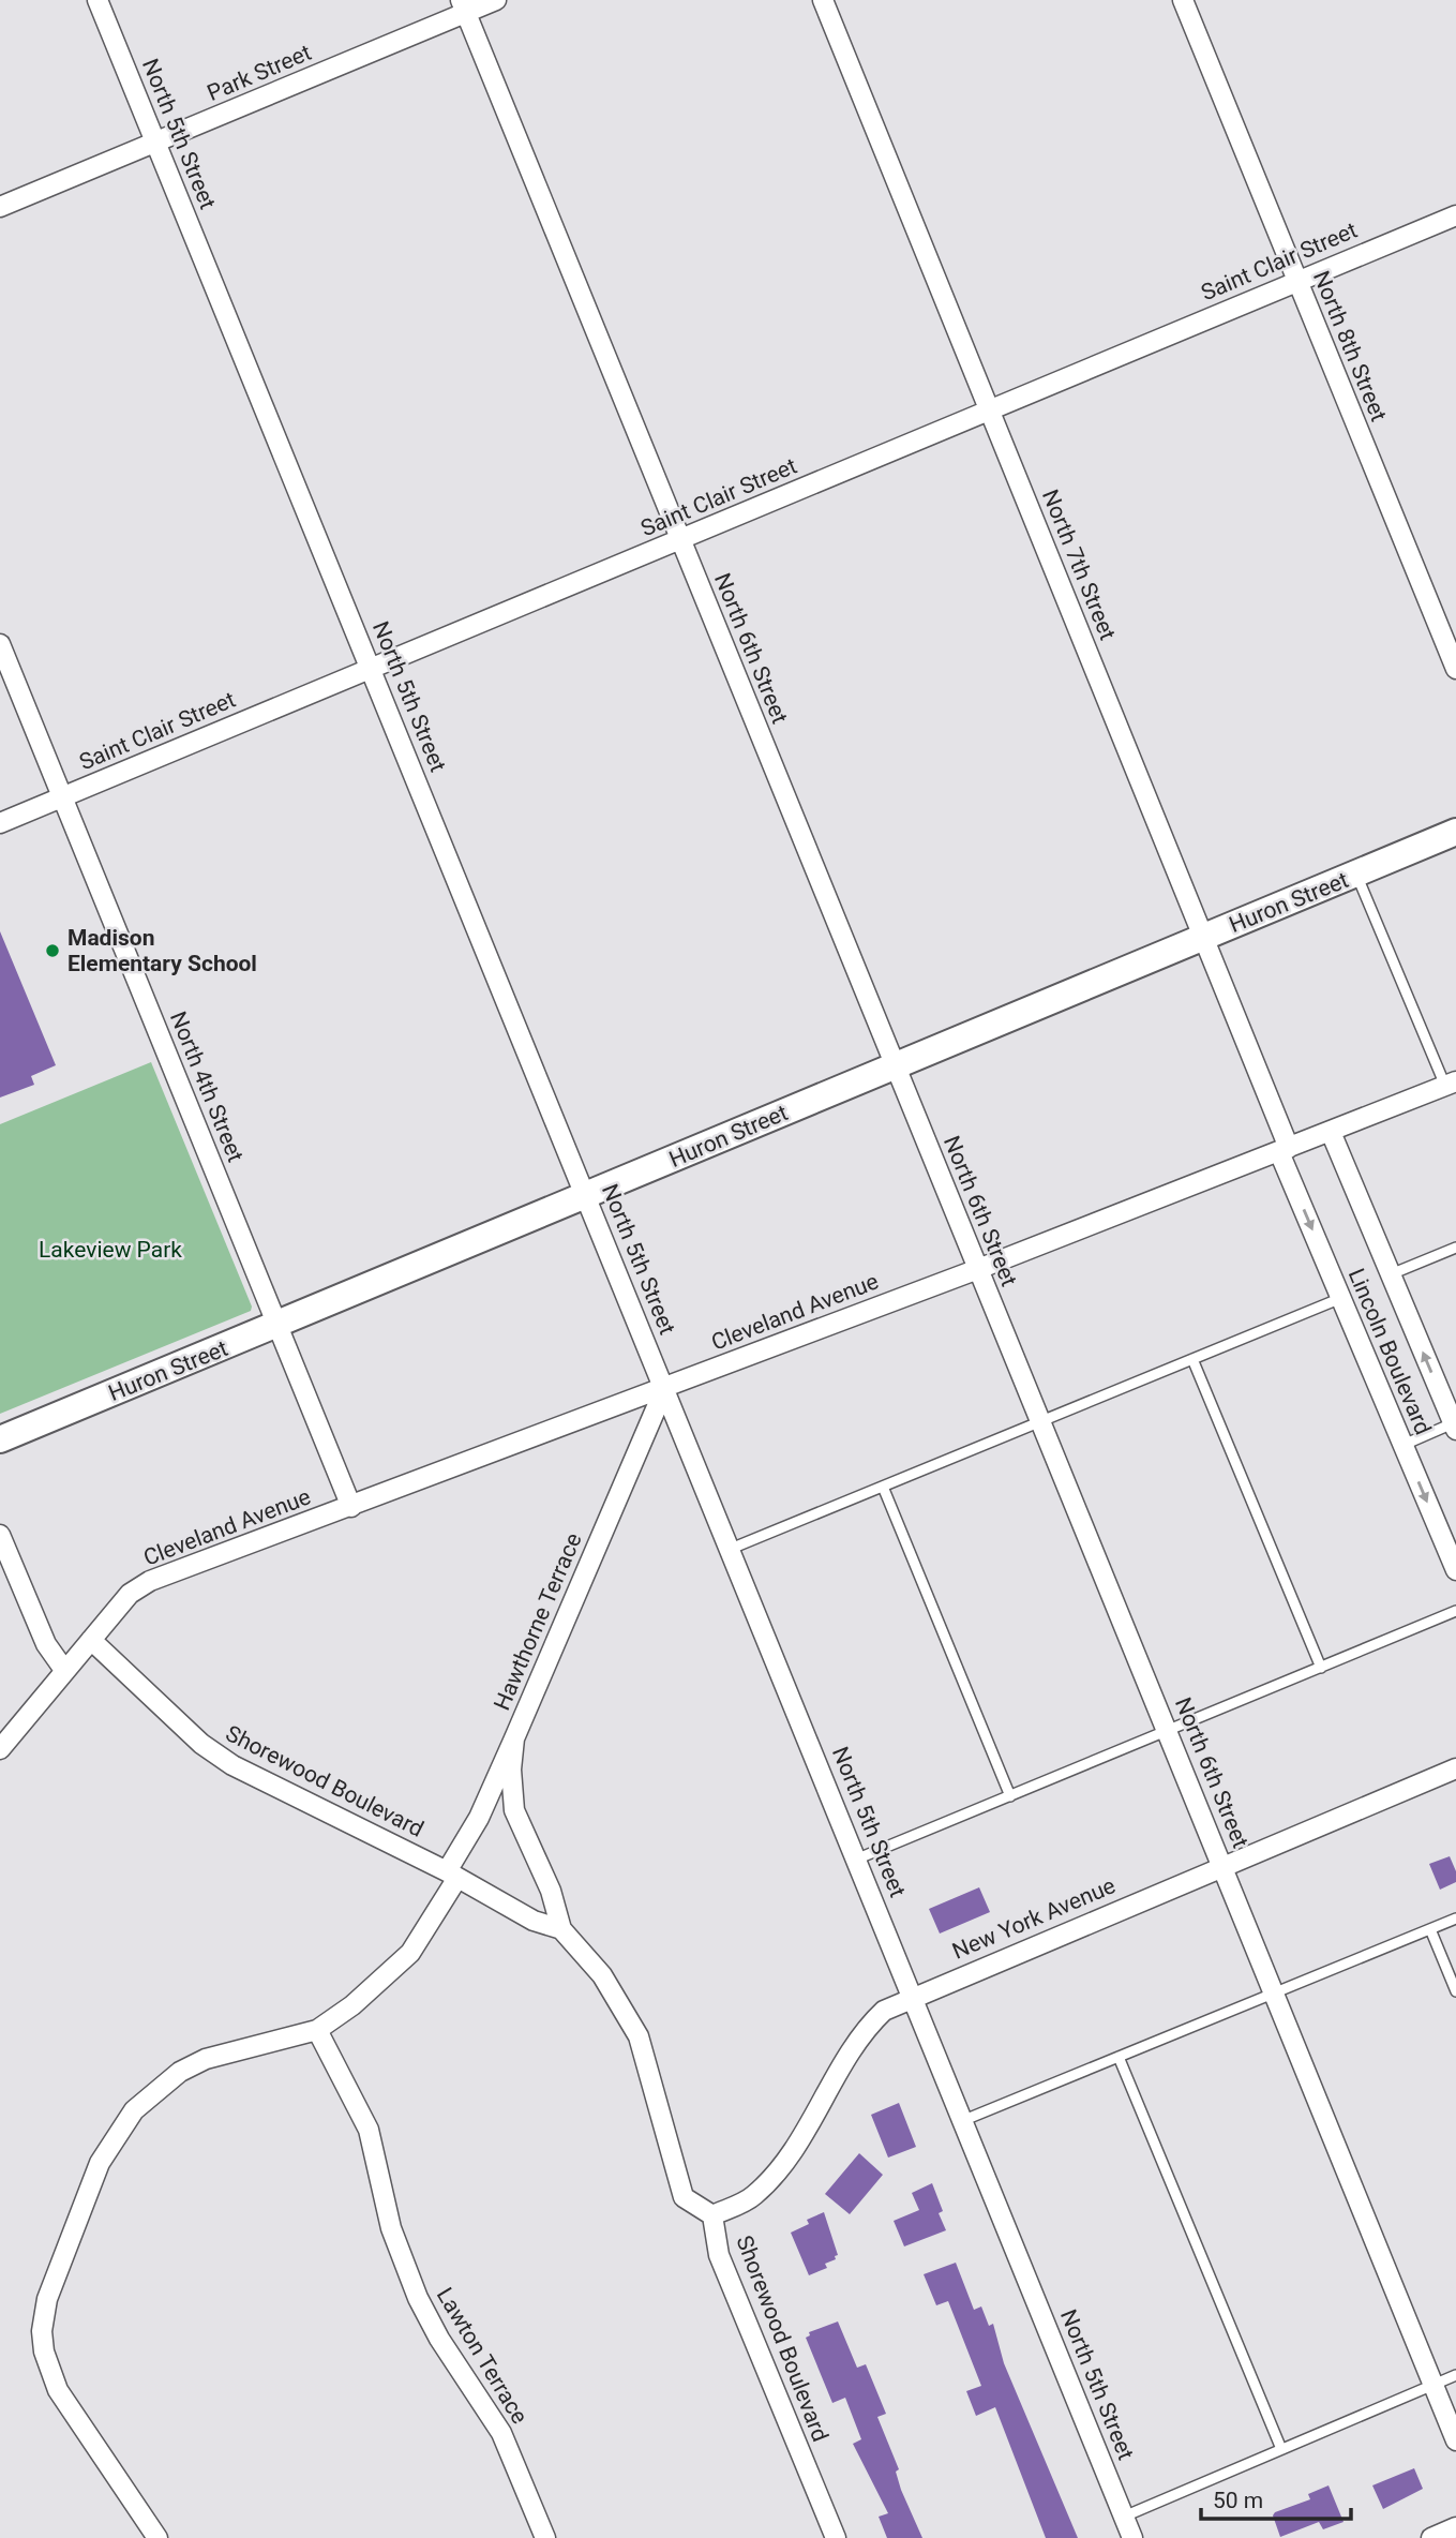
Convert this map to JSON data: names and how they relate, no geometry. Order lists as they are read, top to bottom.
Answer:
{
  "streets": {
    "street": [
      "Park Street",
      "North 5th Street",
      "Saint Clair Street",
      "North 8th Street",
      "North 7th Street",
      "North 6th Street",
      "Huron Street",
      "North 4th Street",
      "Cleveland Avenue",
      "Lincoln Boulevard",
      "Hawthorne Terrace",
      "Shorewood Boulevard",
      "New York Avenue",
      "Lawton Terrace"
    ]
  },
  "crossings": [
    ["Park Street", "North 5th Street"],
    ["Park Street", "North 6th Street"],
    ["North 5th Street", "Saint Clair Street"],
    ["North 5th Street", "Huron Street"],
    ["North 5th Street", "Cleveland Avenue"],
    ["North 5th Street", "Hawthorne Terrace"],
    ["North 5th Street", "New York Avenue"],
    ["Saint Clair Street", "North 8th Street"],
    ["Saint Clair Street", "North 7th Street"],
    ["Saint Clair Street", "North 6th Street"],
    ["Saint Clair Street", "North 4th Street"],
    ["North 7th Street", "Huron Street"],
    ["North 7th Street", "Cleveland Avenue"],
    ["North 7th Street", "Lincoln Boulevard"],
    ["North 6th Street", "Huron Street"],
    ["North 6th Street", "Cleveland Avenue"],
    ["North 6th Street", "New York Avenue"],
    ["Huron Street", "North 4th Street"],
    ["North 4th Street", "Cleveland Avenue"],
    ["Cleveland Avenue", "Lincoln Boulevard"],
    ["Cleveland Avenue", "Hawthorne Terrace"],
    ["Cleveland Avenue", "Shorewood Boulevard"],
    ["Hawthorne Terrace", "Shorewood Boulevard"],
    ["Hawthorne Terrace", "Lawton Terrace"],
    ["Shorewood Boulevard", "New York Avenue"]
  ],
  "parks": ["Lakeview Park"],
  "places": ["Madison Elementary School"],
  "scale_bar": "50 m"
}
